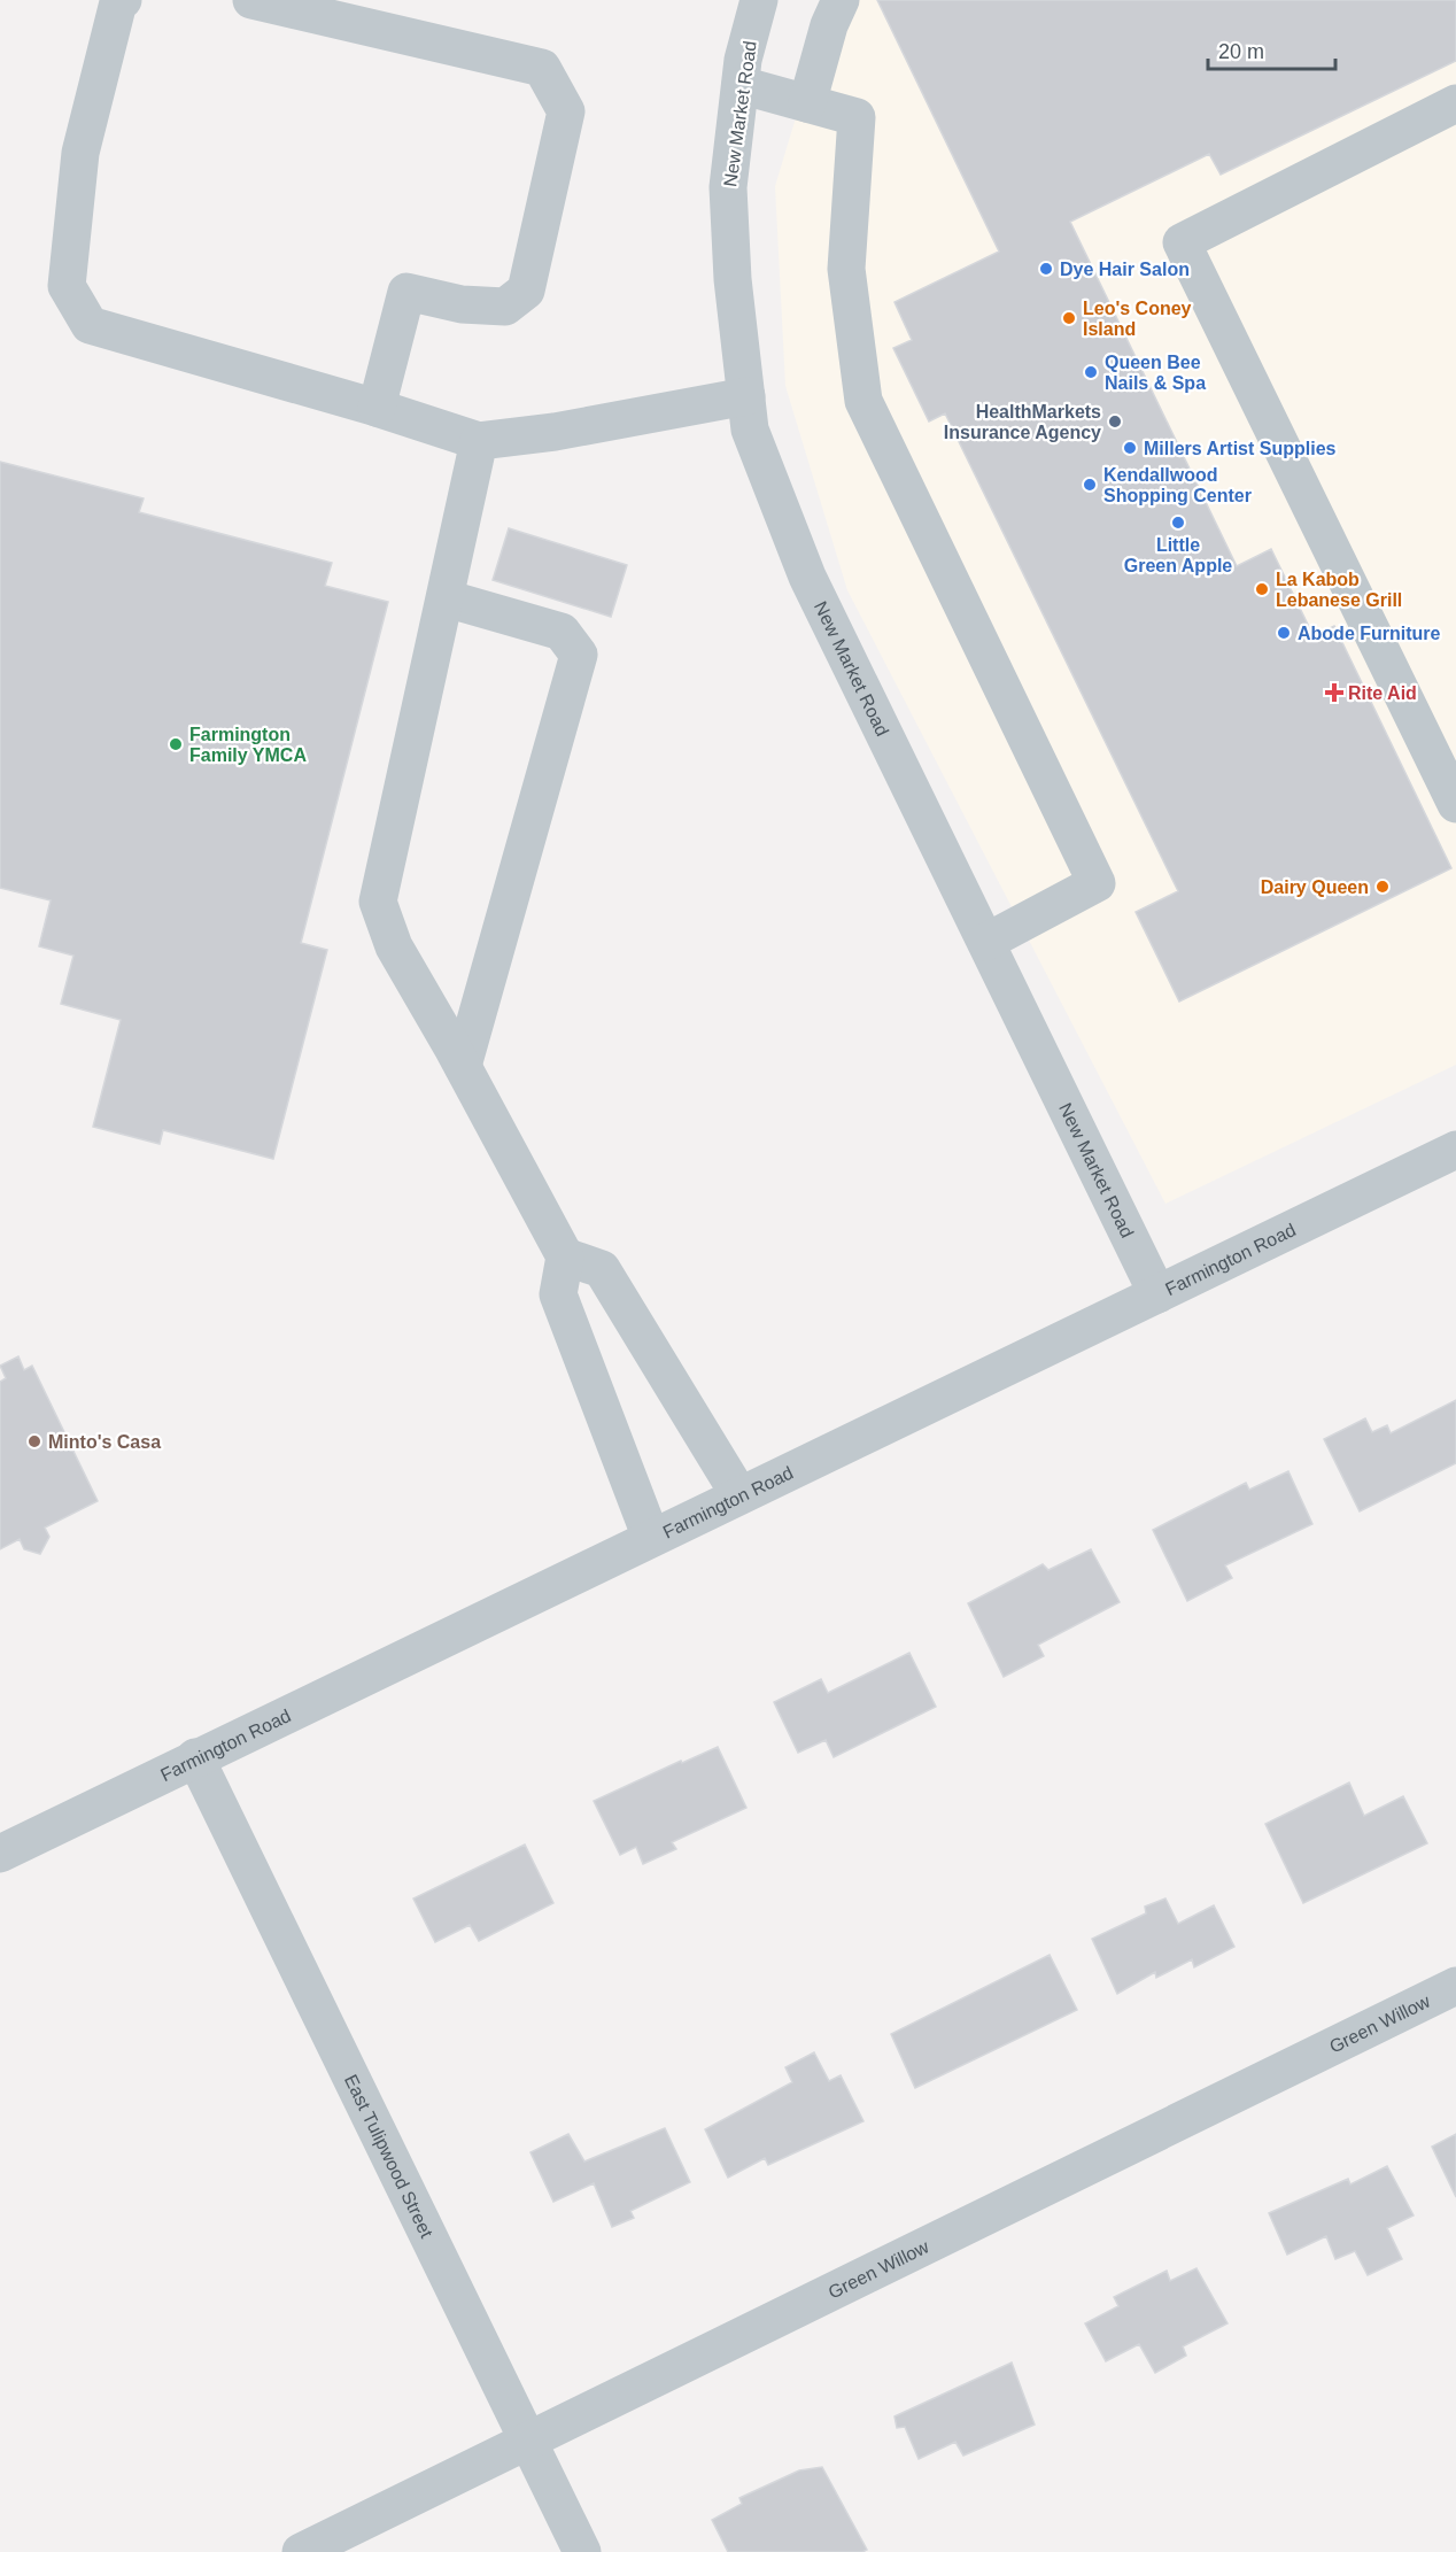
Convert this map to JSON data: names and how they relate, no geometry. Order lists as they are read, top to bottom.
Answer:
{
  "streets": {
    "street": [
      "New Market Road",
      "Farmington Road",
      "Green Willow",
      "East Tulipwood Street"
    ]
  },
  "crossings": [
    ["New Market Road", "Farmington Road"],
    ["Farmington Road", "East Tulipwood Street"],
    ["Green Willow", "East Tulipwood Street"]
  ],
  "places": {
    "other": [
      "Dye Hair Salon",
      "Leo's Coney Island",
      "Queen Bee Nails & Spa",
      "HealthMarkets Insurance Agency",
      "Millers Artist Supplies",
      "Kendallwood Shopping Center",
      "Little Green Apple",
      "La Kabob Lebanese Grill",
      "Abode Furniture",
      "Farmington Family YMCA",
      "Dairy Queen",
      "Minto's Casa"
    ],
    "health": ["Rite Aid"]
  },
  "scale_bar": "20 m"
}
